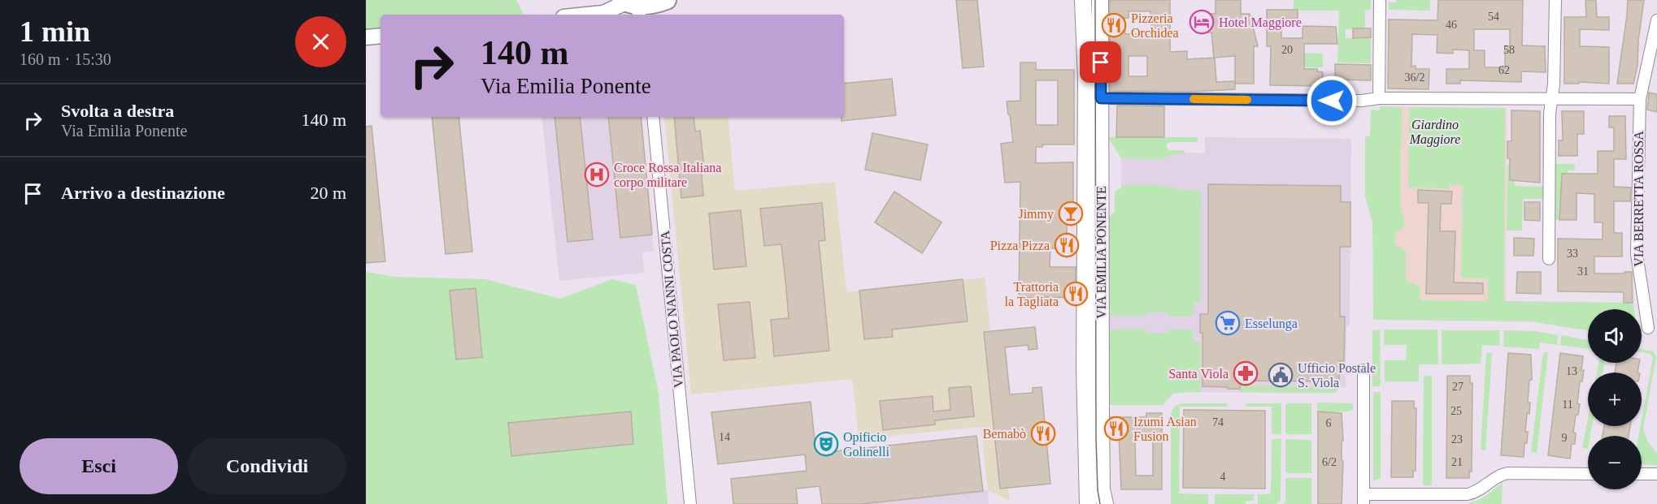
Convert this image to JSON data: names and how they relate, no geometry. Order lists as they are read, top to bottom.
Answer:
{
  "streets": {
    "main road": ["VIA EMILIA PONENTE"],
    "street": ["VIA BERRETTA ROSSA", "VIA PAOLO NANNI COSTA"]
  },
  "parks": ["Giardino Maggiore"],
  "places": {
    "hotel": ["Hotel Maggiore"],
    "restaurant": [
      "Pizzeria Orchidea",
      "Pizza Pizza",
      "Trattoria la Tagliata",
      "Izumi Asian Fusion",
      "Bemabò"
    ],
    "hospital": ["Croce Rossa Italiana corpo militare"],
    "bar": ["Jimmy"],
    "supermarket": ["Esselunga"],
    "pharmacy": ["Santa Viola"],
    "public building": ["Ufficio Postale S. Viola"],
    "theatre": ["Opificio Golinelli"]
  },
  "house_numbers": [
    "54",
    "46",
    "20",
    "58",
    "62",
    "36/2",
    "33",
    "31",
    "13",
    "27",
    "11",
    "25",
    "74",
    "6",
    "14",
    "9",
    "23",
    "6/2",
    "21",
    "4"
  ],
  "page": {
    "heading": ["1 min", "160 m · 15:30"],
    "turn": ["140 m", "Via Emilia Ponente"],
    "list": [
      {
        "name": "Svolta a destra",
        "note": "Via Emilia Ponente",
        "value": "140 m"
      },
      {
        "name": "Arrivo a destinazione",
        "value": "20 m"
      }
    ],
    "map_buttons": ["+", "−"],
    "buttons": ["Esci", "Condividi"]
  }
}
